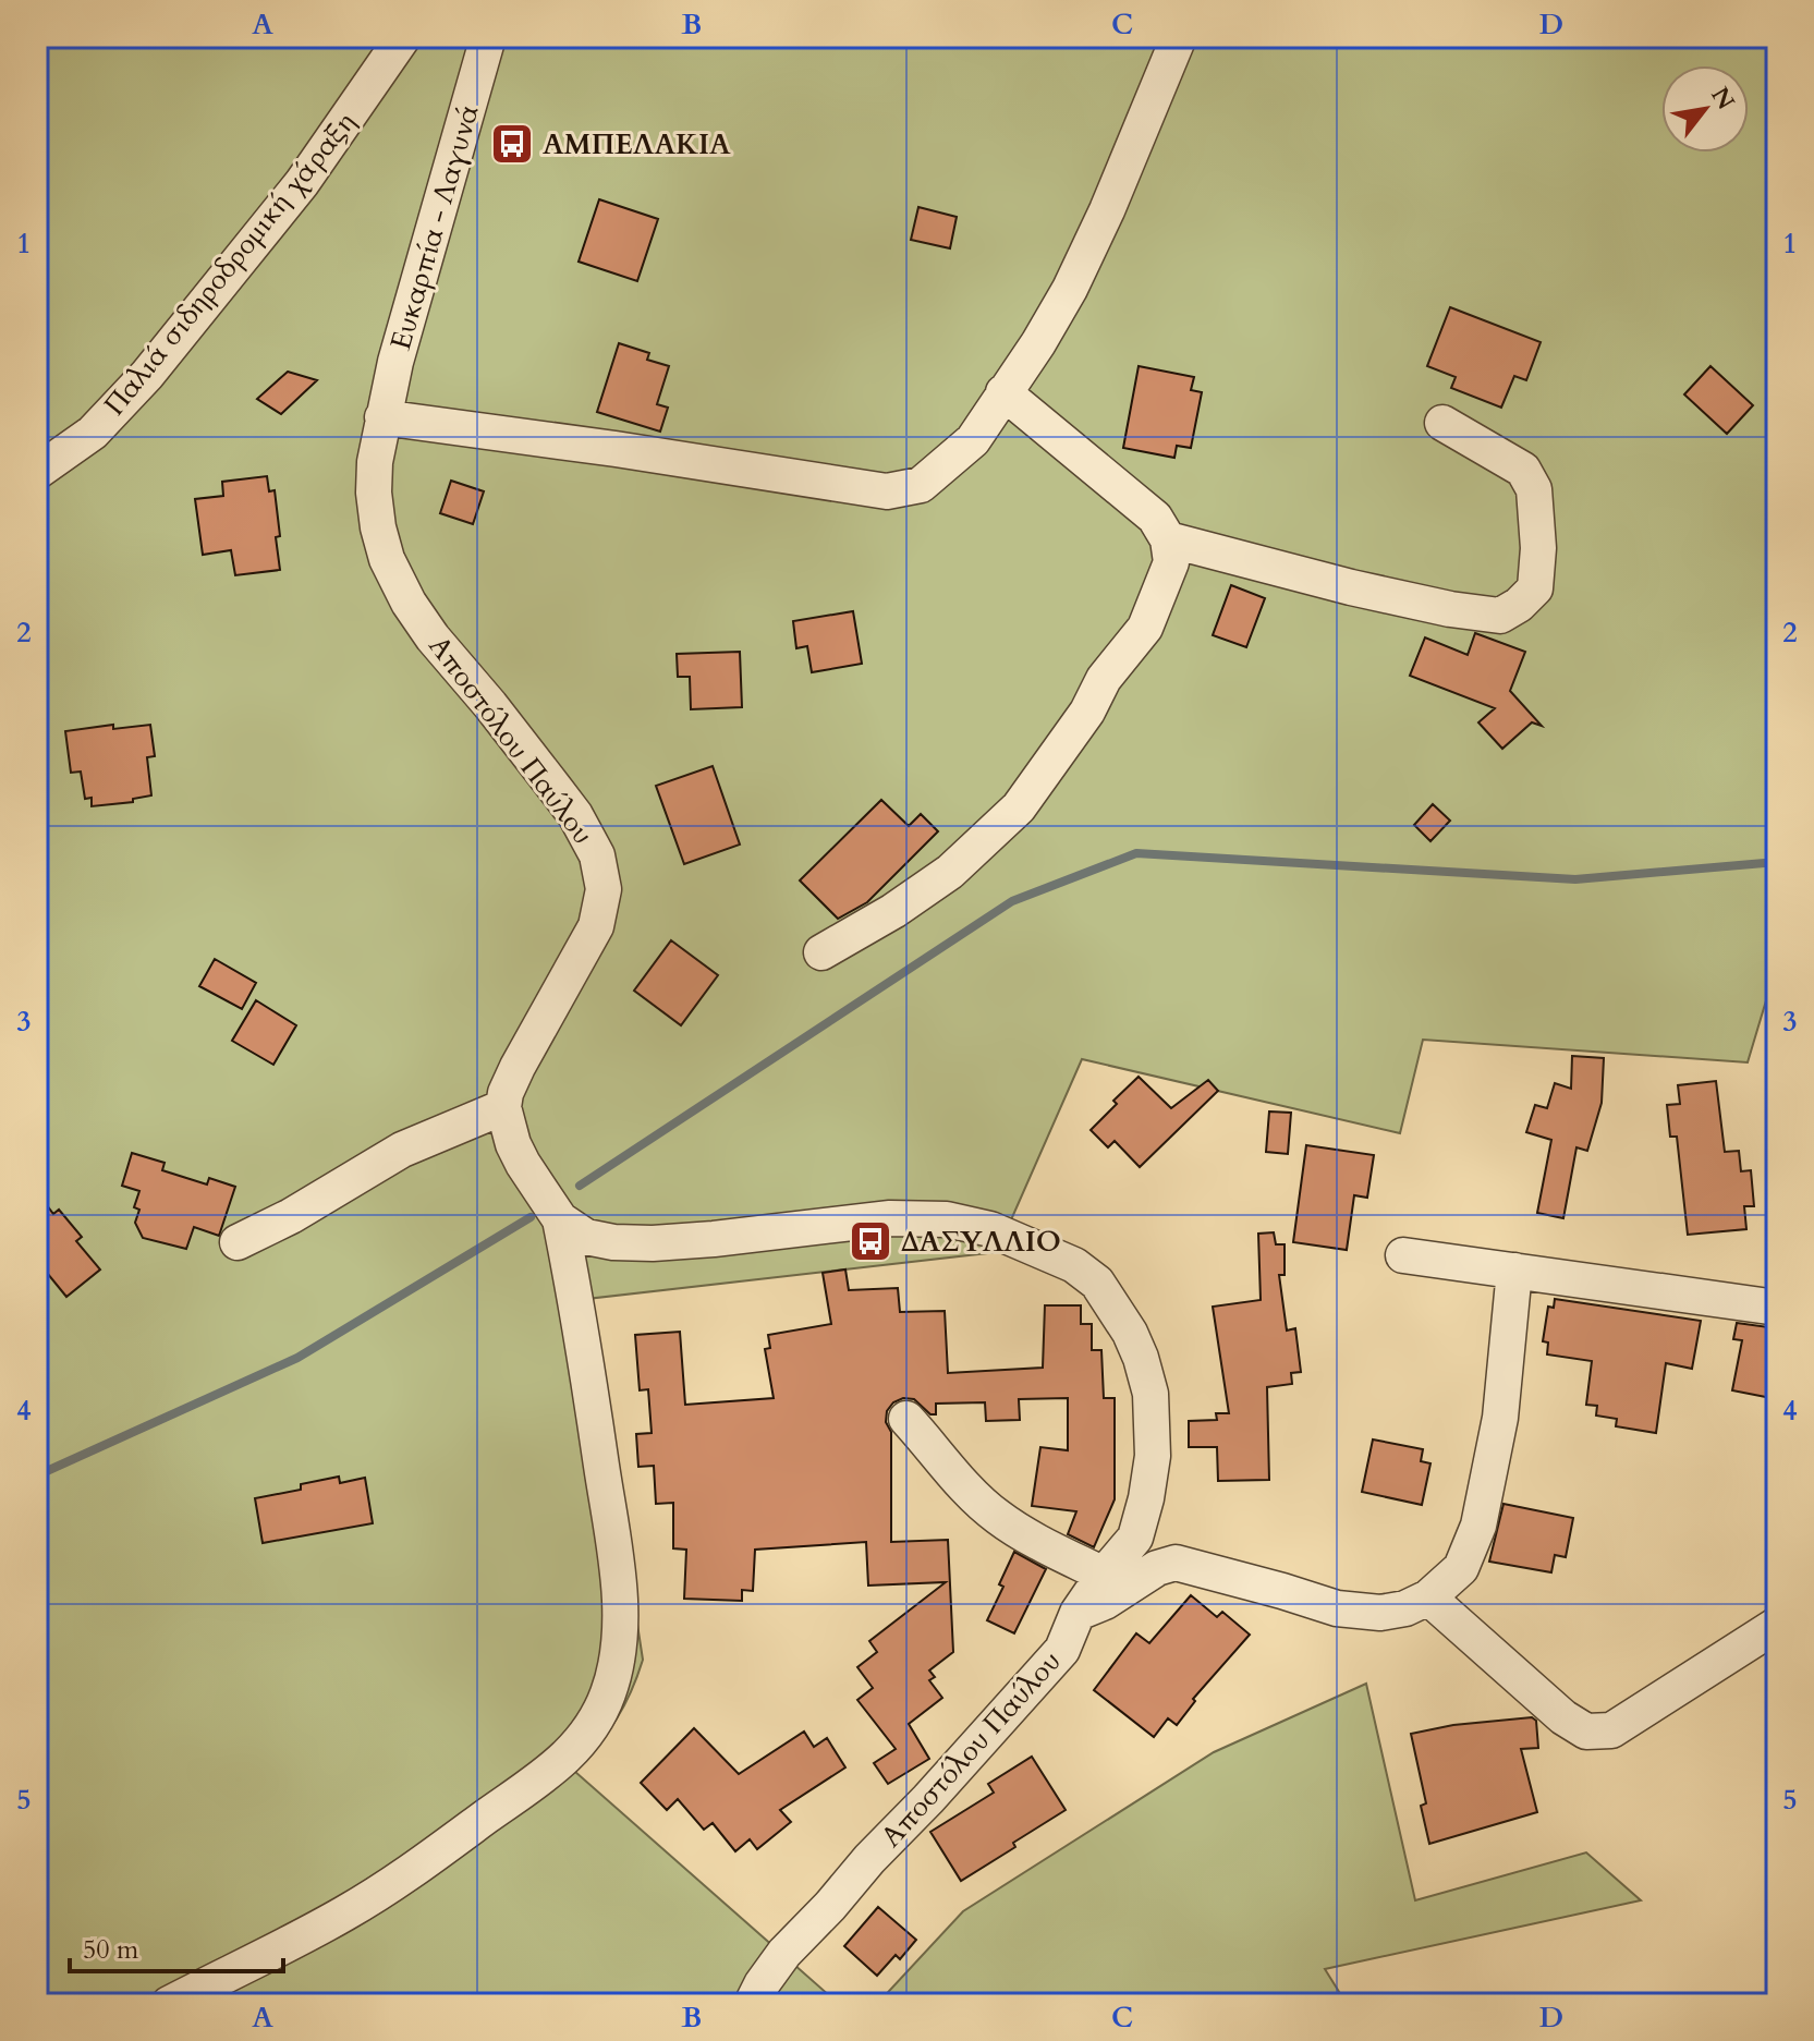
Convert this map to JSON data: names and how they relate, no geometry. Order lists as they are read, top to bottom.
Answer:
{
  "streets": {
    "street": ["Ευκαρπία - Λαγυνά", "Παλιά σιδηροδρομική χάραξη", "Αποστόλου Παύλου"]
  },
  "crossings": [
    ["Ευκαρπία - Λαγυνά", "Αποστόλου Παύλου"]
  ],
  "places": {
    "bus stop": ["ΑΜΠΕΛΑΚΙΑ", "ΔΑΣΥΛΛΙΟ"]
  },
  "scale_bar": "50 m",
  "north": "top right",
  "grid": {
    "columns": [
      "A",
      "B",
      "C",
      "D"
    ],
    "rows": [
      "1",
      "2",
      "3",
      "4",
      "5"
    ]
  }
}
